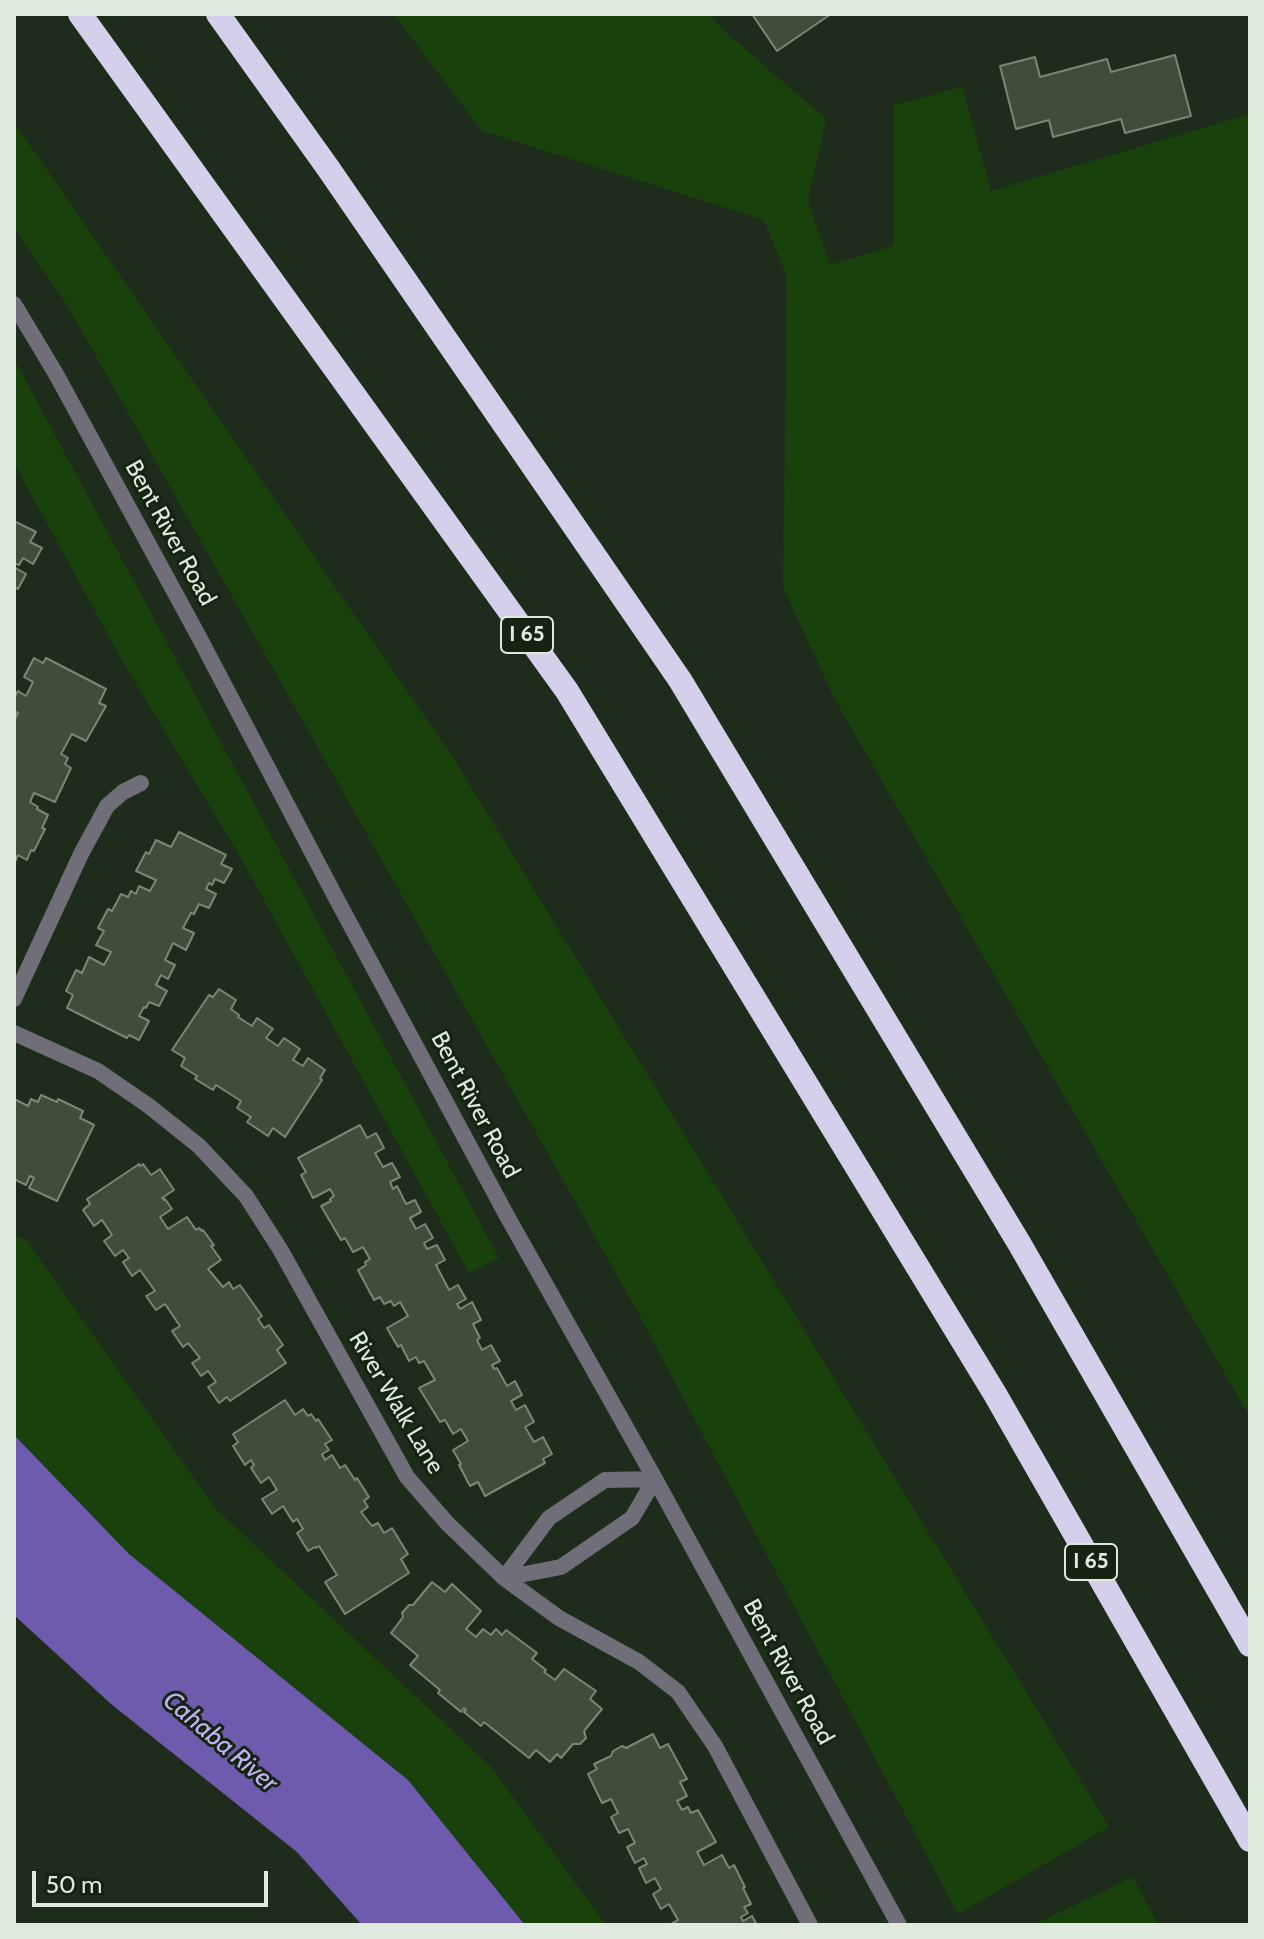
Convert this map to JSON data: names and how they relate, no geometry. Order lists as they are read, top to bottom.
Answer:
{
  "streets": {
    "highway": ["I 65"],
    "street": ["Bent River Road", "River Walk Lane"]
  },
  "water": ["Cahaba River"],
  "scale_bar": "50 m"
}
